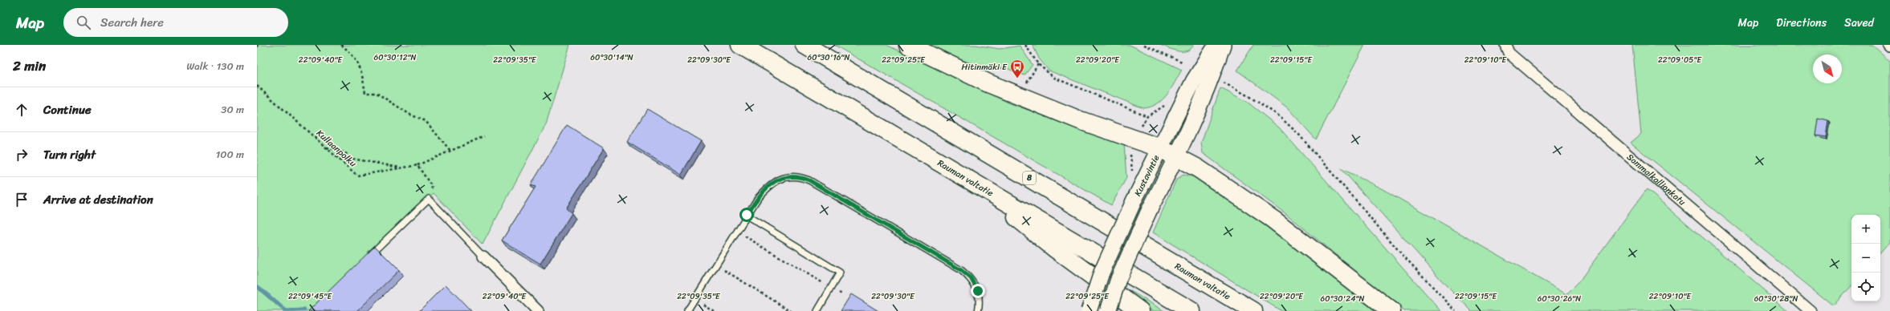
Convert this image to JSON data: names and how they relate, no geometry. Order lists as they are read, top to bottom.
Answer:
{
  "streets": {
    "highway": ["Rauman valtatie", "8"],
    "main road": ["Kustavintie"],
    "street": ["Sammalkallionkatu"],
    "path": ["Kullaanpolku"]
  },
  "places": {
    "bus stop": ["Hitinmäki E"]
  },
  "north": "bottom right",
  "page": {
    "header": "Map",
    "search": "Search here",
    "nav": ["Map", "Directions", "Saved"],
    "heading": ["2 min", "Walk · 130 m"],
    "list": [
      ["Continue", "30 m"],
      ["Turn right", "100 m"],
      "Arrive at destination"
    ],
    "map_buttons": ["+", "−"]
  },
  "coordinates": [
    "60°30'12\"N",
    "60°30'14\"N",
    "60°30'16\"N",
    "22°09'40\"E",
    "22°09'35\"E",
    "22°09'30\"E",
    "22°09'25\"E",
    "22°09'15\"E",
    "22°09'10\"E",
    "22°09'05\"E",
    "22°09'20\"E",
    "22°09'45\"E",
    "60°30'24\"N",
    "60°30'26\"N",
    "60°30'28\"N"
  ]
}
